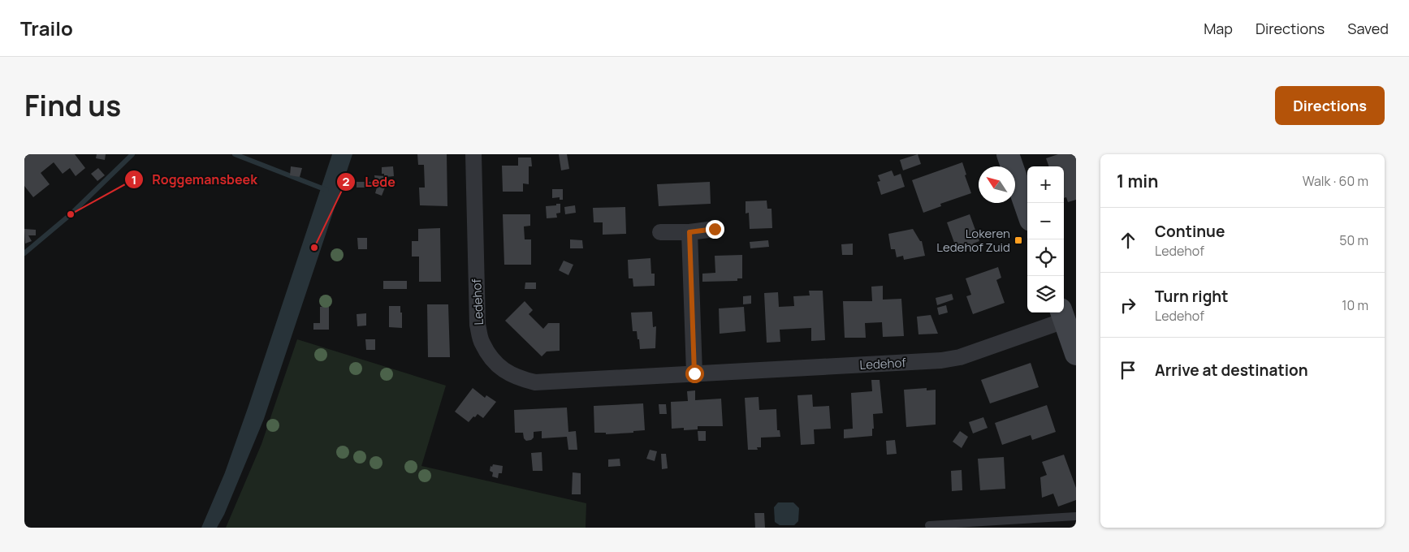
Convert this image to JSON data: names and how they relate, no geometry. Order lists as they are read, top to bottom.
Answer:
{
  "streets": {
    "street": ["Ledehof"]
  },
  "places": {
    "other": ["Roggemansbeek", "Lede"],
    "transit": ["Lokeren Ledehof Zuid"]
  },
  "north": "top left",
  "page": {
    "header": "Trailo",
    "nav": ["Map", "Directions", "Saved"],
    "title": "Find us",
    "buttons": "Directions",
    "heading": ["1 min", "Walk · 60 m"],
    "map_buttons": ["+", "−"],
    "list": [
      ["Continue", "Ledehof", "50 m"],
      ["Turn right", "Ledehof", "10 m"],
      "Arrive at destination"
    ]
  }
}
